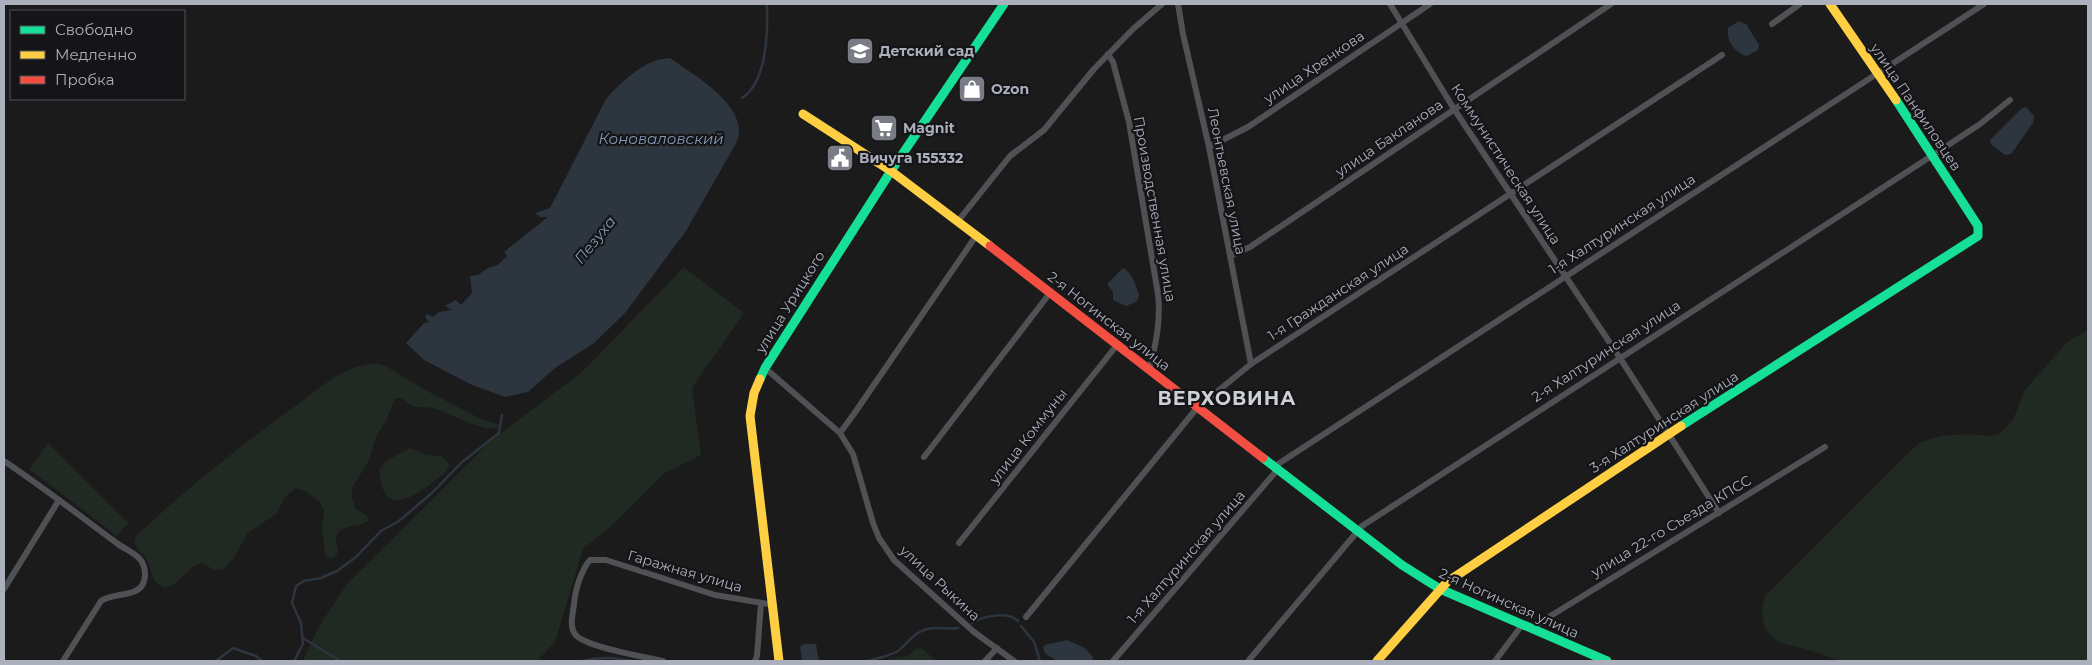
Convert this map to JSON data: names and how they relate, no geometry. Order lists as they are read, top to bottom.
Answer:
{
  "streets": {
    "street": [
      "улица Хренкова",
      "улица Панфиловцев",
      "улица Бакланова",
      "Коммунистическая улица",
      "Леонтьевская улица",
      "Производственная улица",
      "1-я Халтуринская улица",
      "1-я Гражданская улица",
      "улица Урицкого",
      "2-я Ногинская улица",
      "2-я Халтуринская улица",
      "3-я Халтуринская улица",
      "улица Коммуны",
      "улица 22-го Съезда КПСС",
      "Гаражная улица",
      "улица Рыкина"
    ]
  },
  "crossings": [
    ["улица Хренкова", "Коммунистическая улица"],
    ["улица Хренкова", "Леонтьевская улица"],
    ["улица Панфиловцев", "1-я Халтуринская улица"],
    ["улица Панфиловцев", "2-я Халтуринская улица"],
    ["улица Панфиловцев", "3-я Халтуринская улица"],
    ["улица Бакланова", "Коммунистическая улица"],
    ["улица Бакланова", "Леонтьевская улица"],
    ["Коммунистическая улица", "1-я Халтуринская улица"],
    ["Коммунистическая улица", "1-я Гражданская улица"],
    ["Коммунистическая улица", "2-я Халтуринская улица"],
    ["Коммунистическая улица", "3-я Халтуринская улица"],
    ["Коммунистическая улица", "улица 22-го Съезда КПСС"],
    ["Леонтьевская улица", "1-я Гражданская улица"],
    ["Производственная улица", "2-я Ногинская улица"],
    ["1-я Халтуринская улица", "2-я Ногинская улица"],
    ["1-я Гражданская улица", "2-я Ногинская улица"],
    ["улица Урицкого", "2-я Ногинская улица"],
    ["улица Урицкого", "Гаражная улица"],
    ["улица Урицкого", "улица Рыкина"],
    ["2-я Ногинская улица", "2-я Халтуринская улица"],
    ["2-я Ногинская улица", "3-я Халтуринская улица"],
    ["2-я Ногинская улица", "улица Коммуны"],
    ["2-я Ногинская улица", "улица 22-го Съезда КПСС"]
  ],
  "districts": ["ВЕРХОВИНА"],
  "water": ["Коноваловский", "Пезуха"],
  "places": {
    "school or university": ["Детский сад"],
    "shop": ["Ozon"],
    "supermarket": ["Magnit"],
    "public building": ["Вичуга 155332"]
  },
  "legend": ["Свободно", "Медленно", "Пробка"]
}
